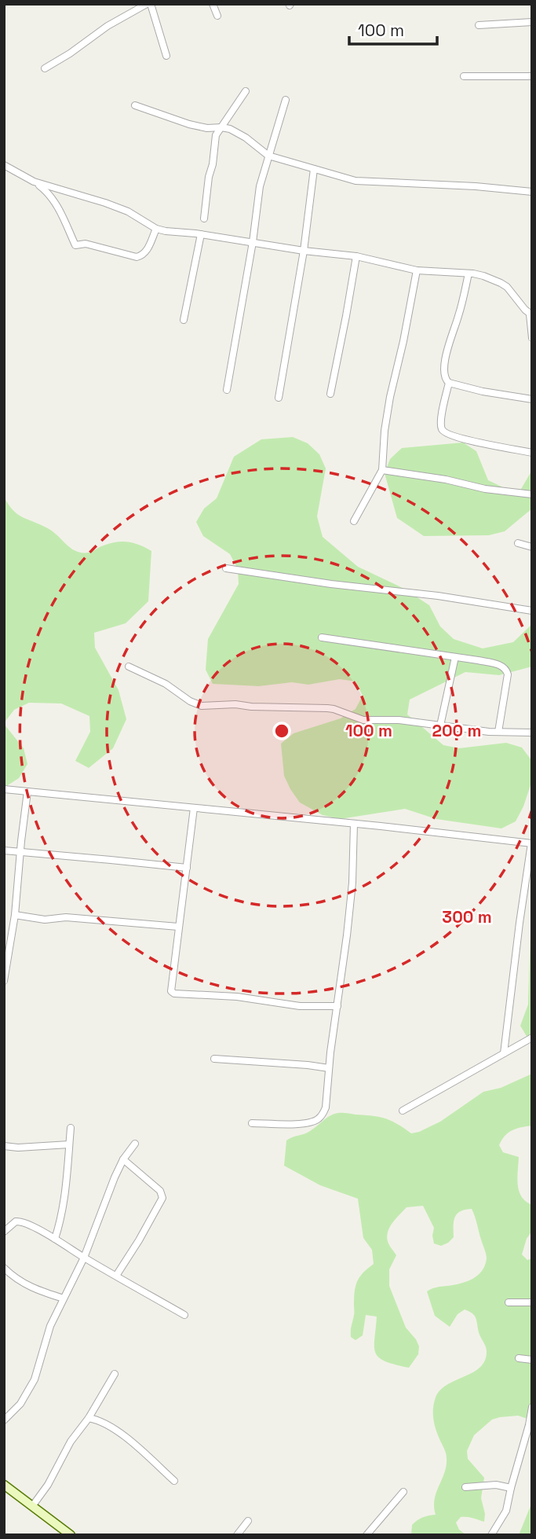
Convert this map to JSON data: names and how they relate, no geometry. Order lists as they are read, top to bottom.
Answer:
{
  "scale_bar": "100 m",
  "rings": ["100 m", "200 m", "300 m"]
}
